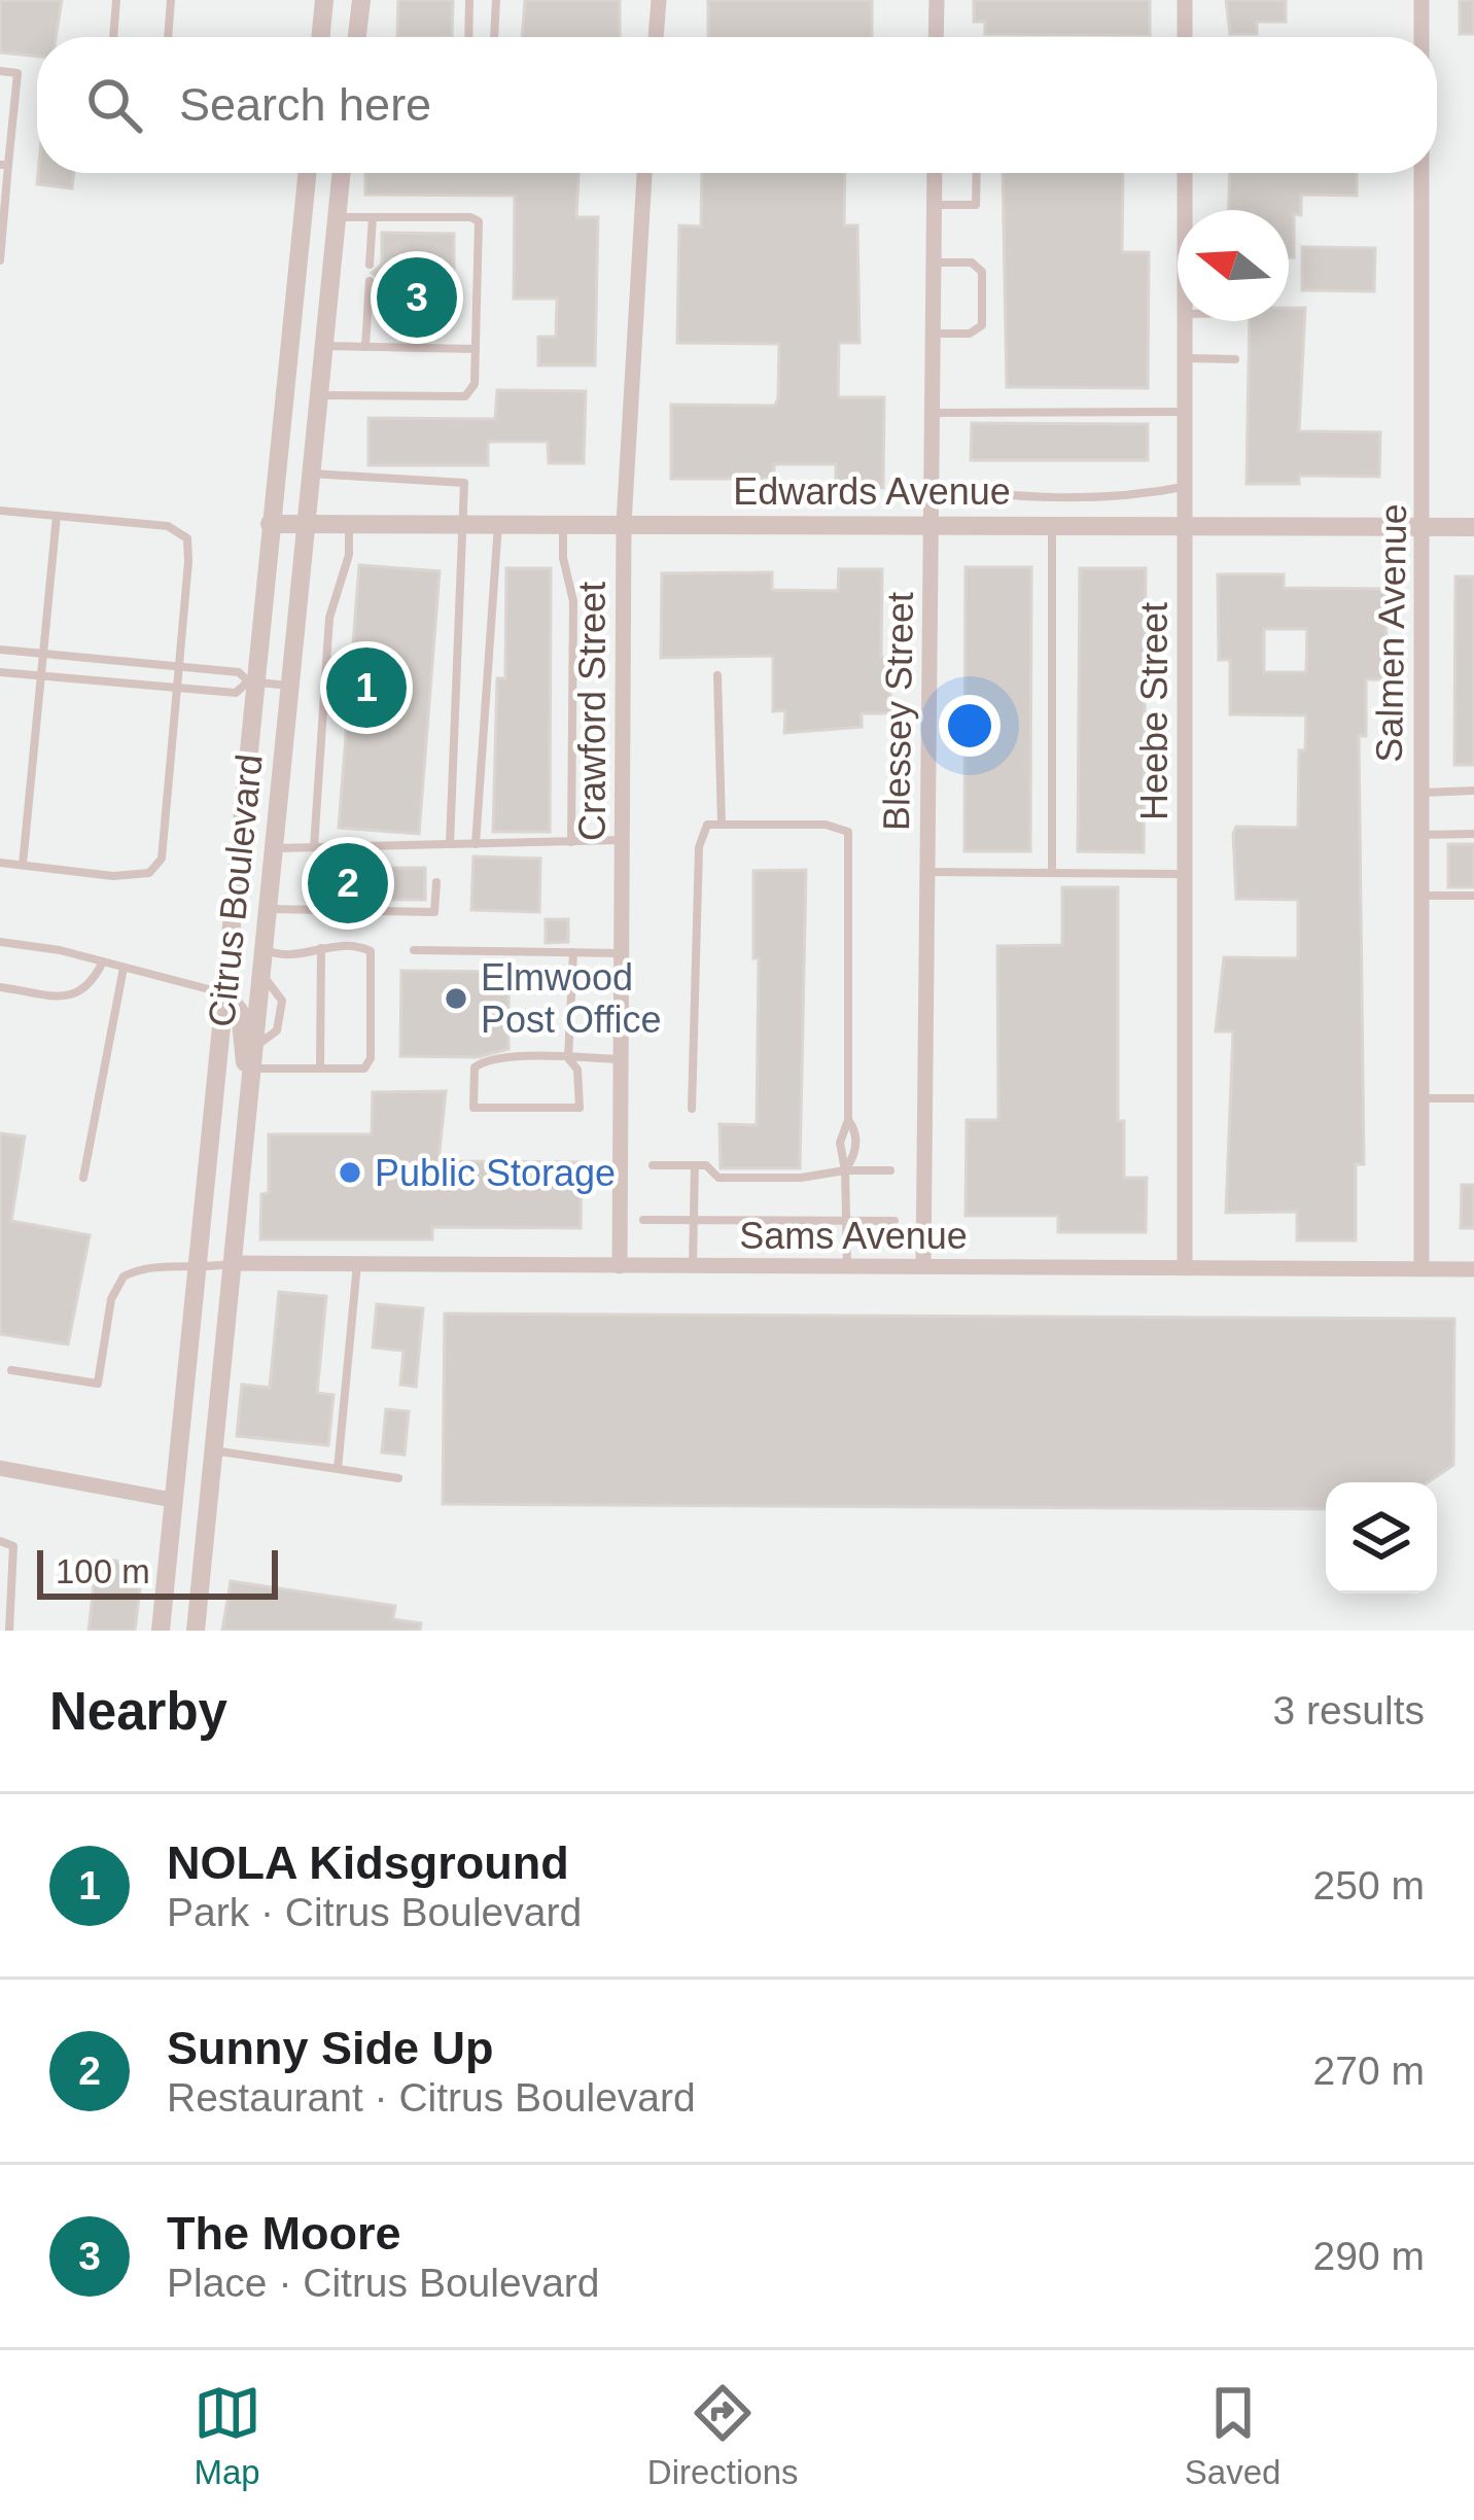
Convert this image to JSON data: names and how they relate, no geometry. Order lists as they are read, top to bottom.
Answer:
{
  "streets": {
    "street": [
      "Edwards Avenue",
      "Salmen Avenue",
      "Crawford Street",
      "Blessey Street",
      "Heebe Street",
      "Citrus Boulevard",
      "Sams Avenue"
    ]
  },
  "crossings": [
    ["Edwards Avenue", "Salmen Avenue"],
    ["Edwards Avenue", "Crawford Street"],
    ["Edwards Avenue", "Blessey Street"],
    ["Edwards Avenue", "Heebe Street"],
    ["Edwards Avenue", "Citrus Boulevard"],
    ["Salmen Avenue", "Sams Avenue"],
    ["Crawford Street", "Sams Avenue"],
    ["Blessey Street", "Sams Avenue"],
    ["Heebe Street", "Sams Avenue"],
    ["Citrus Boulevard", "Sams Avenue"]
  ],
  "places": ["Elmwood Post Office", "Public Storage"],
  "scale_bar": "100 m",
  "north": "left",
  "page": {
    "search": "Search here",
    "pins": ["3", "1", "2"],
    "scale": "100 m",
    "heading": ["Nearby", "3 results"],
    "list": [
      {
        "mark": "1",
        "name": "NOLA Kidsground",
        "note": "Park · Citrus Boulevard",
        "value": "250 m"
      },
      {
        "mark": "2",
        "name": "Sunny Side Up",
        "note": "Restaurant · Citrus Boulevard",
        "value": "270 m"
      },
      {
        "mark": "3",
        "name": "The Moore",
        "note": "Place · Citrus Boulevard",
        "value": "290 m"
      }
    ],
    "nav": ["Map", "Directions", "Saved"]
  }
}
